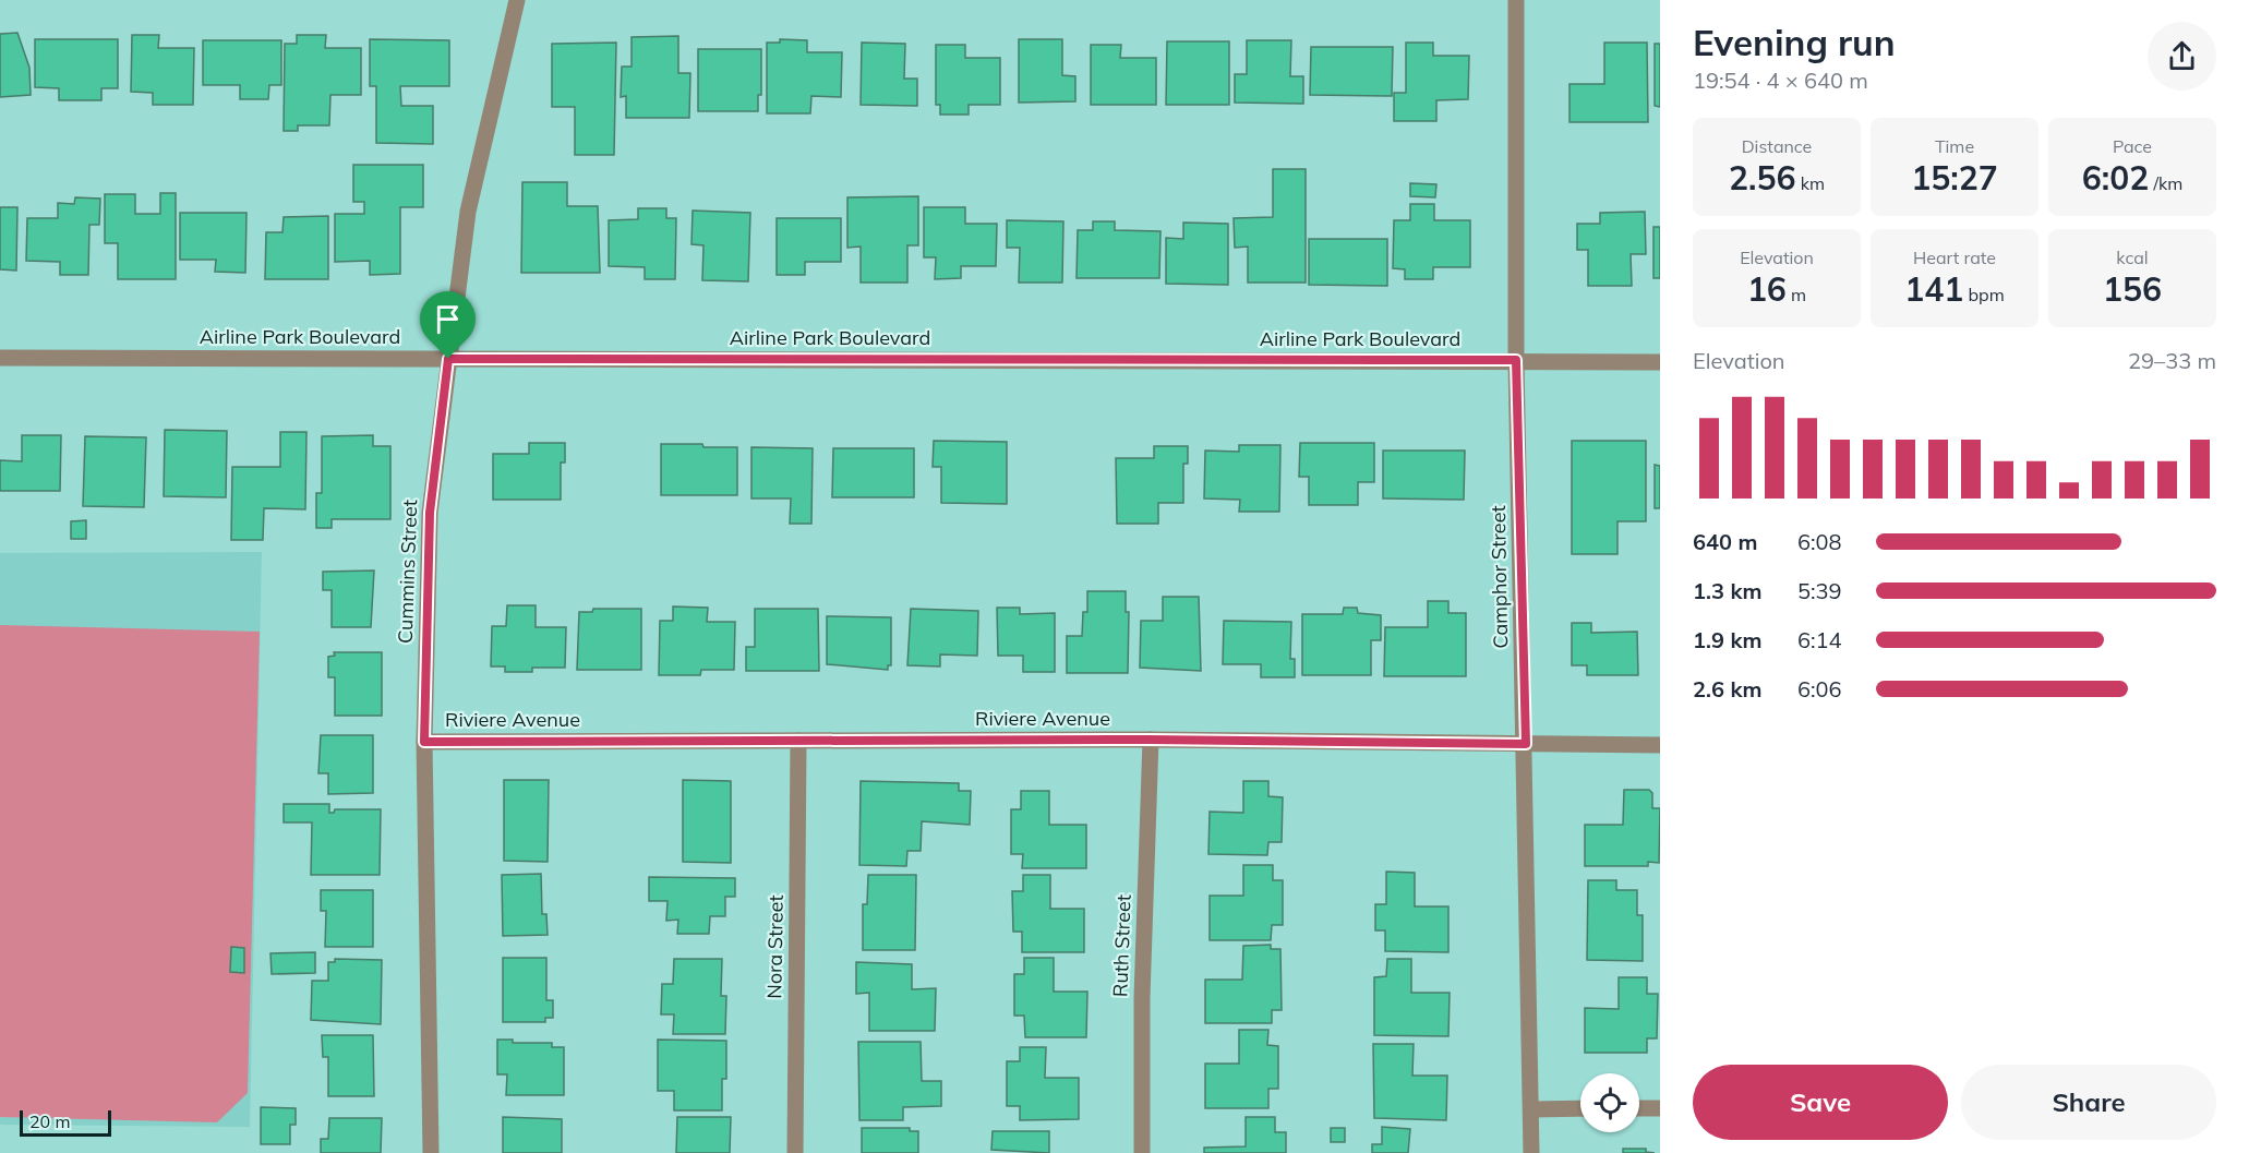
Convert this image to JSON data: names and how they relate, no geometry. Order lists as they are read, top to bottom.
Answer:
{
  "streets": {
    "street": [
      "Airline Park Boulevard",
      "Cummins Street",
      "Camphor Street",
      "Riviere Avenue",
      "Ruth Street",
      "Nora Street"
    ]
  },
  "crossings": [
    ["Airline Park Boulevard", "Cummins Street"],
    ["Airline Park Boulevard", "Camphor Street"],
    ["Cummins Street", "Riviere Avenue"],
    ["Camphor Street", "Riviere Avenue"],
    ["Riviere Avenue", "Ruth Street"],
    ["Riviere Avenue", "Nora Street"]
  ],
  "scale_bar": "20 m",
  "page": {
    "heading": ["Evening run", "19:54 · 4 × 640 m"],
    "stats": [
      ["Distance", "2.56 km"],
      ["Time", "15:27"],
      ["Pace", "6:02 /km"],
      ["Elevation", "16 m"],
      ["Heart rate", "141 bpm"],
      ["kcal", "156"]
    ],
    "chart": ["Elevation", "29–33 m"],
    "list": [
      {
        "name": "640 m",
        "note": "6:08"
      },
      {
        "name": "1.3 km",
        "note": "5:39"
      },
      {
        "name": "1.9 km",
        "note": "6:14"
      },
      {
        "name": "2.6 km",
        "note": "6:06"
      }
    ],
    "buttons": ["Save", "Share"],
    "scale": "20 m"
  }
}
